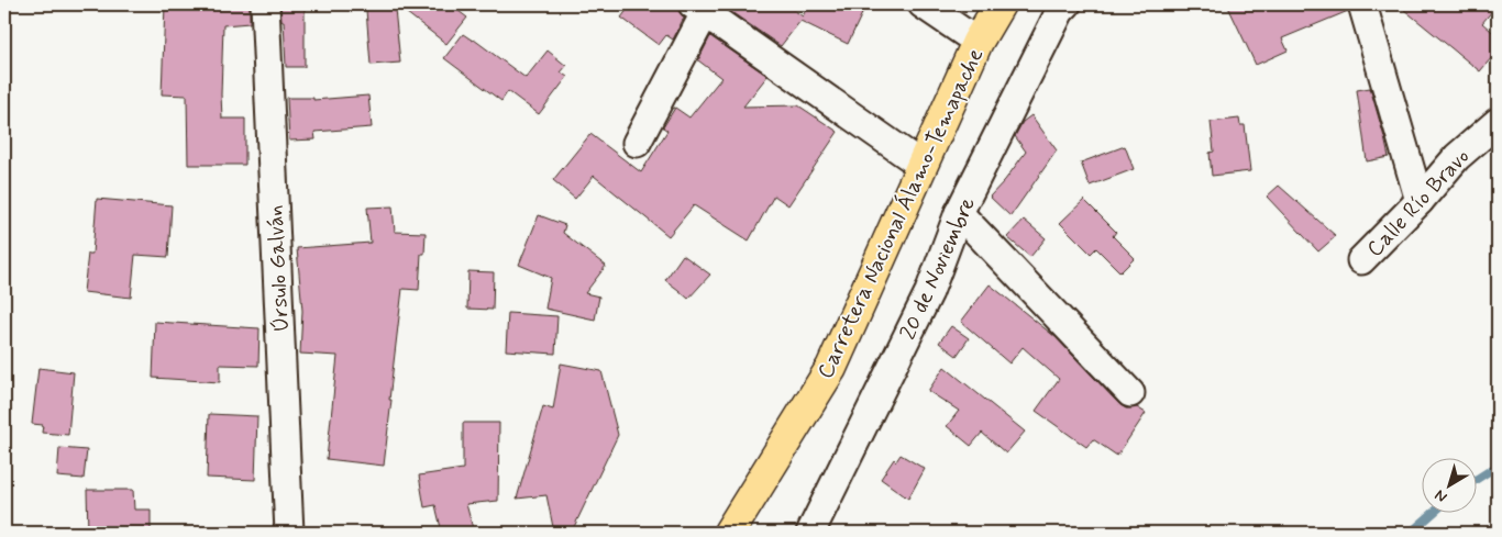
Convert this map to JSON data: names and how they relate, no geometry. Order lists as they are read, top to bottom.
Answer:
{
  "streets": {
    "main road": ["Carretera Nacional Álamo-Temapache"],
    "street": ["Calle Río Bravo", "20 de Noviembre", "Úrsulo Galván"]
  },
  "north": "bottom left"
}
